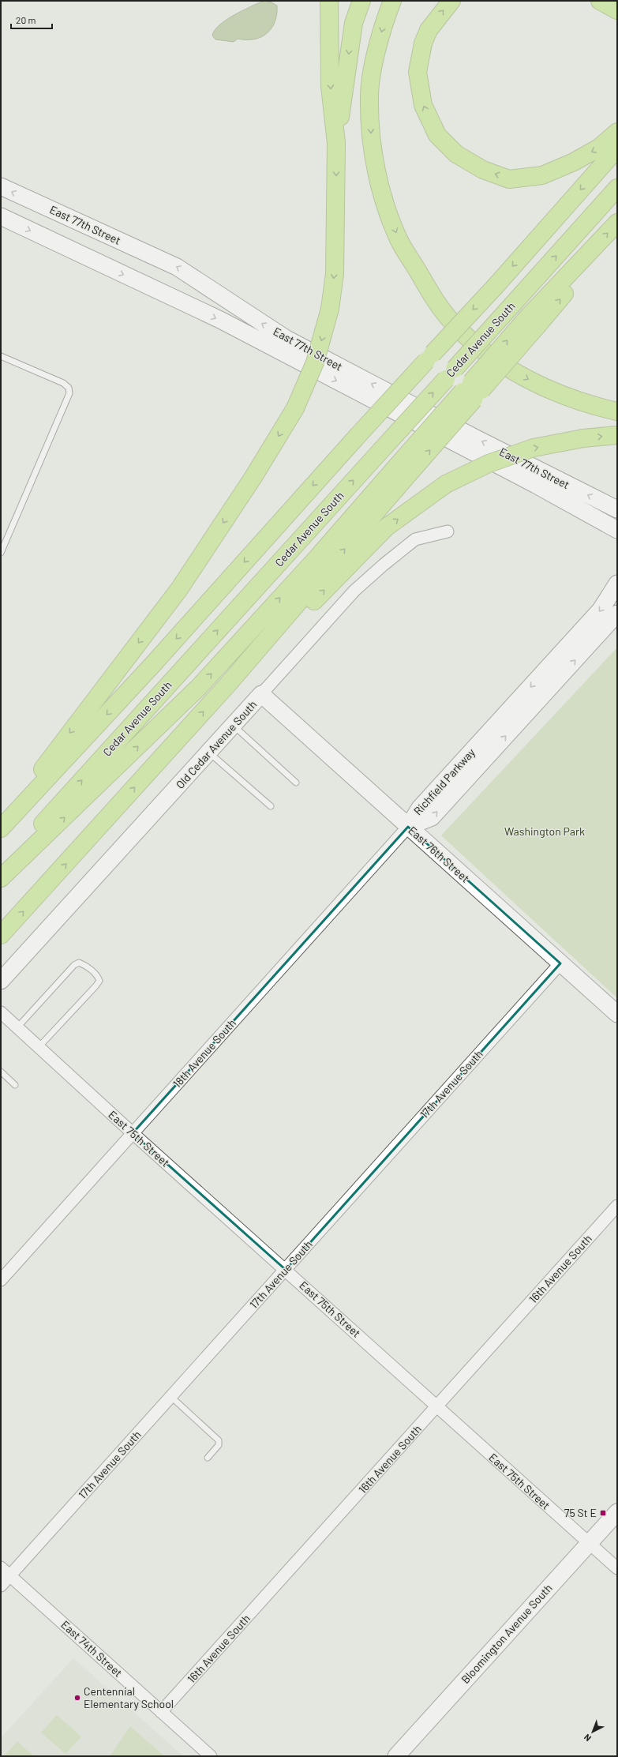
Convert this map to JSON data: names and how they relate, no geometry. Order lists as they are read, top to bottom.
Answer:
{
  "streets": {
    "highway": ["Cedar Avenue South"],
    "street": [
      "East 77th Street",
      "Old Cedar Avenue South",
      "Richfield Parkway",
      "East 76th Street",
      "18th Avenue South",
      "17th Avenue South",
      "East 75th Street",
      "16th Avenue South",
      "Bloomington Avenue South",
      "East 74th Street"
    ]
  },
  "crossings": [
    ["Old Cedar Avenue South", "East 76th Street"],
    ["Richfield Parkway", "East 76th Street"],
    ["Richfield Parkway", "18th Avenue South"],
    ["East 76th Street", "18th Avenue South"],
    ["East 76th Street", "17th Avenue South"],
    ["18th Avenue South", "East 75th Street"],
    ["17th Avenue South", "East 75th Street"],
    ["17th Avenue South", "East 74th Street"],
    ["East 75th Street", "16th Avenue South"],
    ["East 75th Street", "Bloomington Avenue South"],
    ["16th Avenue South", "East 74th Street"]
  ],
  "parks": ["Washington Park"],
  "places": {
    "transit": ["75 St E"],
    "other": ["Centennial Elementary School"]
  },
  "scale_bar": "20 m",
  "north": "bottom left"
}
